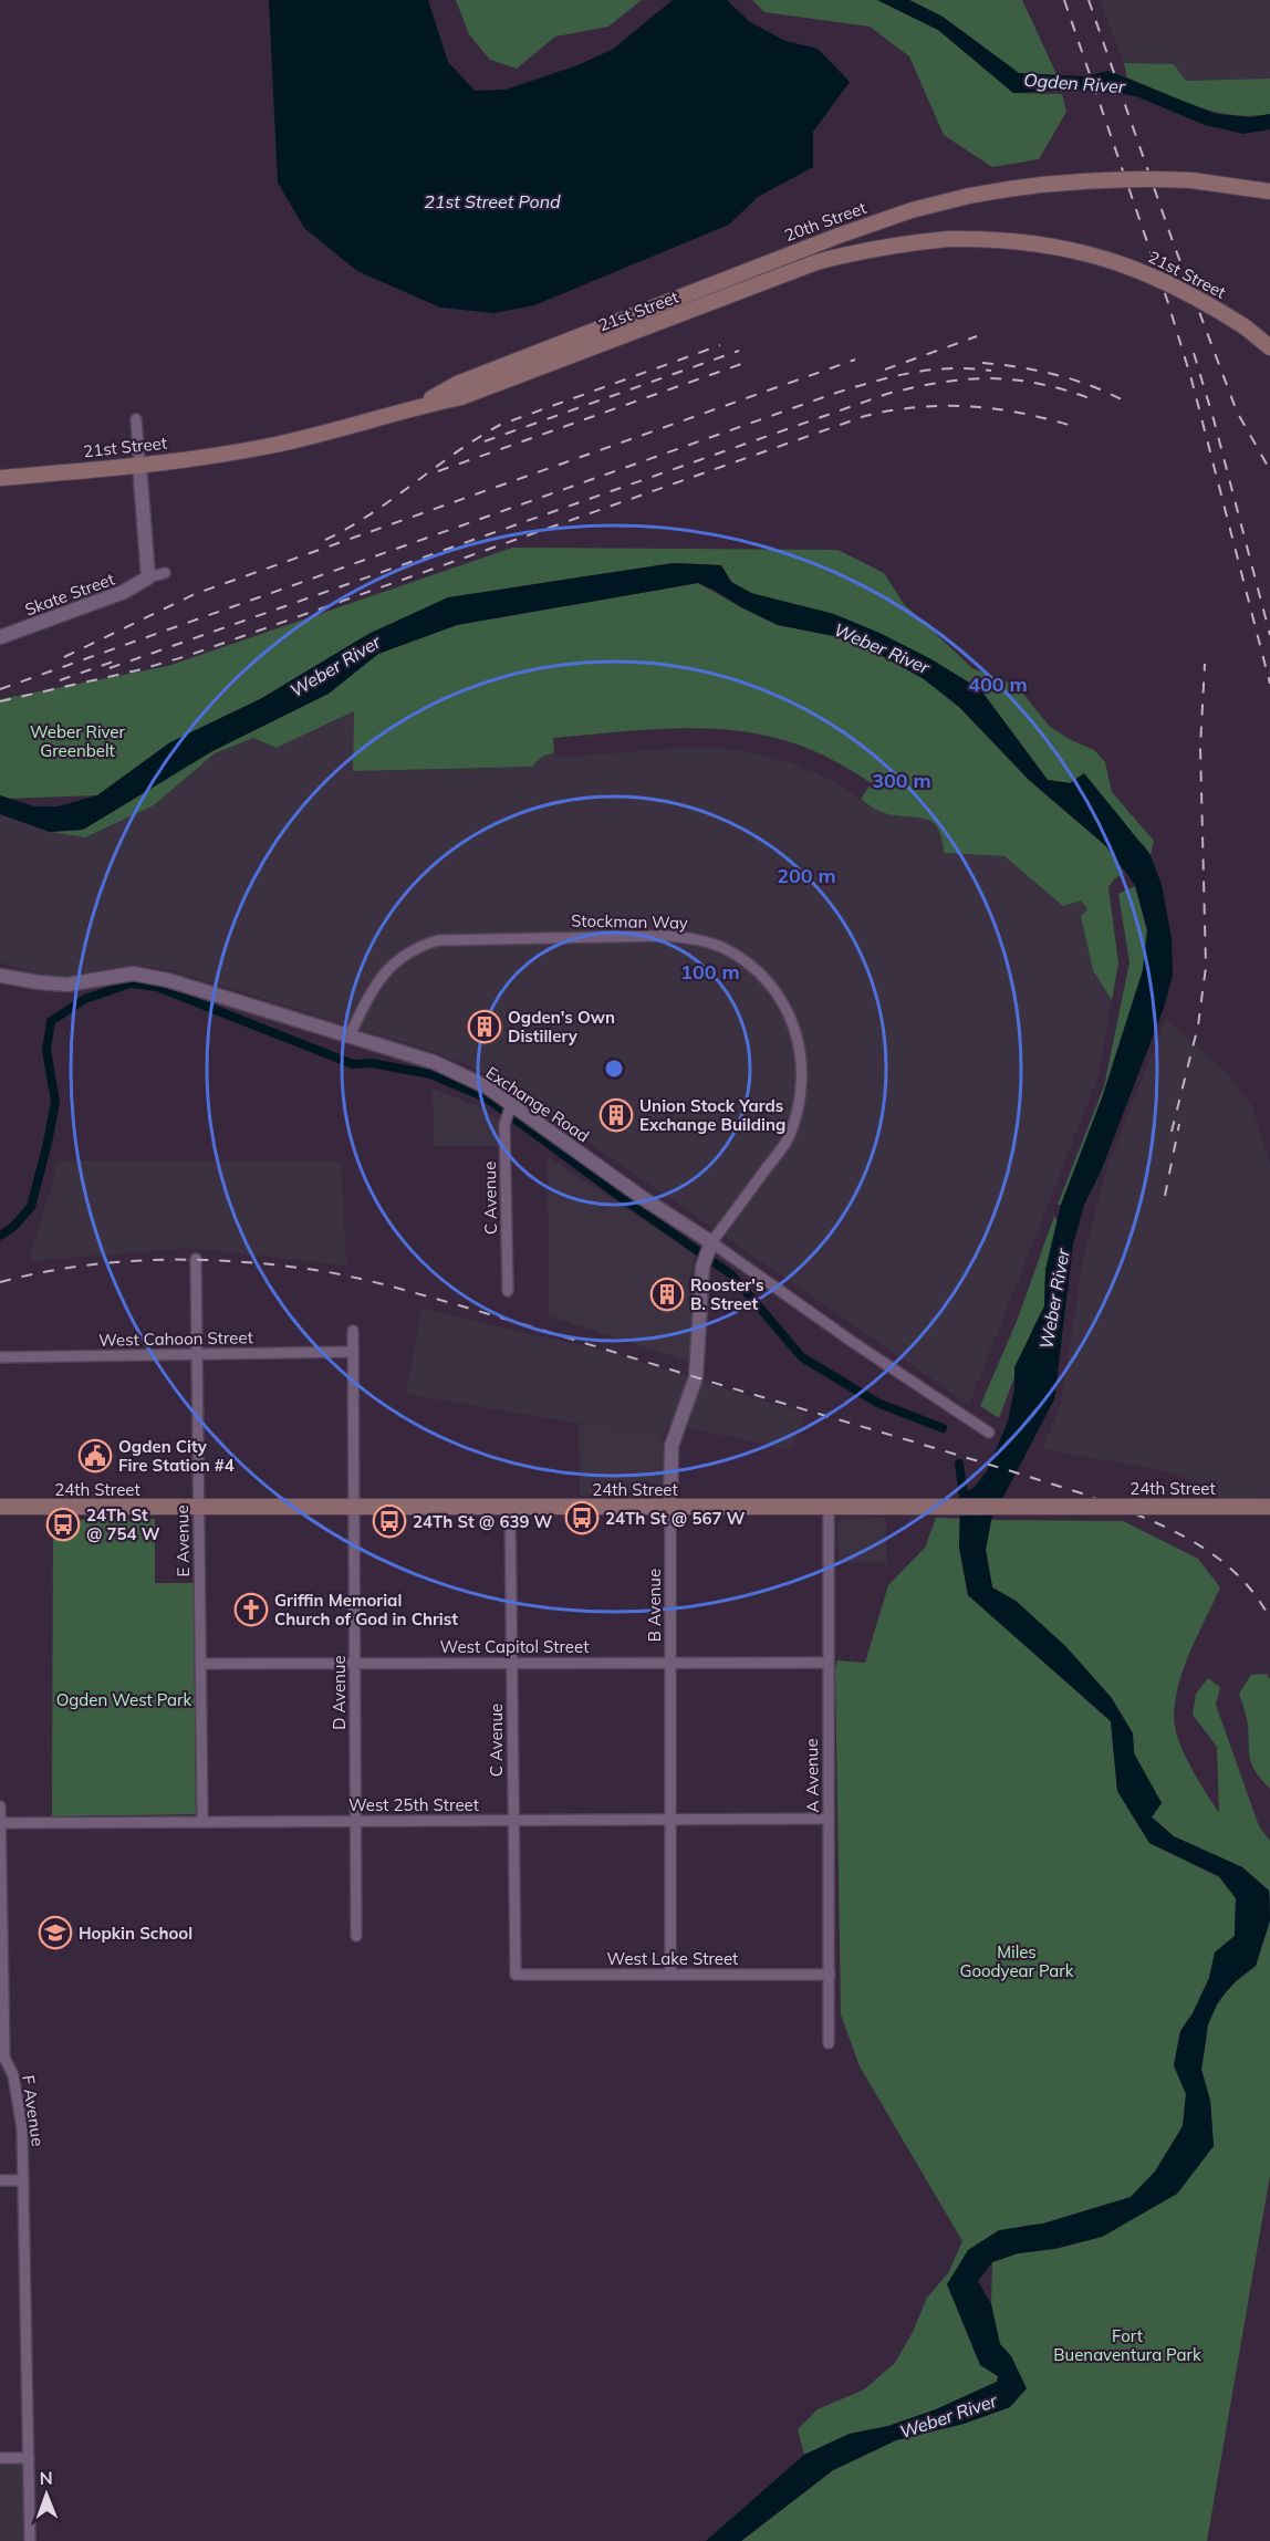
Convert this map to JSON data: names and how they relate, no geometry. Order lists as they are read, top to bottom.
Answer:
{
  "streets": {
    "main road": ["20th Street", "21st Street", "24th Street"],
    "street": [
      "Skate Street",
      "Stockman Way",
      "Exchange Road",
      "C Avenue",
      "West Cahoon Street",
      "E Avenue",
      "B Avenue",
      "West Capitol Street",
      "D Avenue",
      "A Avenue",
      "West 25th Street",
      "West Lake Street",
      "F Avenue"
    ]
  },
  "crossings": [
    ["20th Street", "21st Street"],
    ["Stockman Way", "Exchange Road"],
    ["Stockman Way", "B Avenue"],
    ["Exchange Road", "C Avenue"],
    ["Exchange Road", "B Avenue"],
    ["C Avenue", "24th Street"],
    ["C Avenue", "West Capitol Street"],
    ["C Avenue", "West 25th Street"],
    ["C Avenue", "West Lake Street"],
    ["West Cahoon Street", "E Avenue"],
    ["West Cahoon Street", "D Avenue"],
    ["24th Street", "E Avenue"],
    ["24th Street", "B Avenue"],
    ["24th Street", "D Avenue"],
    ["24th Street", "A Avenue"],
    ["E Avenue", "West Capitol Street"],
    ["E Avenue", "West 25th Street"],
    ["B Avenue", "West Capitol Street"],
    ["B Avenue", "West 25th Street"],
    ["B Avenue", "West Lake Street"],
    ["West Capitol Street", "D Avenue"],
    ["West Capitol Street", "A Avenue"],
    ["D Avenue", "West 25th Street"],
    ["A Avenue", "West 25th Street"],
    ["A Avenue", "West Lake Street"],
    ["West 25th Street", "F Avenue"]
  ],
  "water": ["Ogden River", "21st Street Pond", "Weber River"],
  "parks": [
    "Weber River Greenbelt",
    "Ogden West Park",
    "Miles Goodyear Park",
    "Fort Buenaventura Park"
  ],
  "places": {
    "building": ["Ogden's Own Distillery", "Union Stock Yards Exchange Building", "Rooster's B. Street"],
    "public building": ["Ogden City Fire Station #4"],
    "bus stop": ["24Th St @ 567 W", "24Th St @ 639 W", "24Th St @ 754 W"],
    "church": ["Griffin Memorial Church of God in Christ"],
    "school or university": ["Hopkin School"]
  },
  "north": "top",
  "rings": [
    "400 m",
    "300 m",
    "200 m",
    "100 m"
  ]
}
